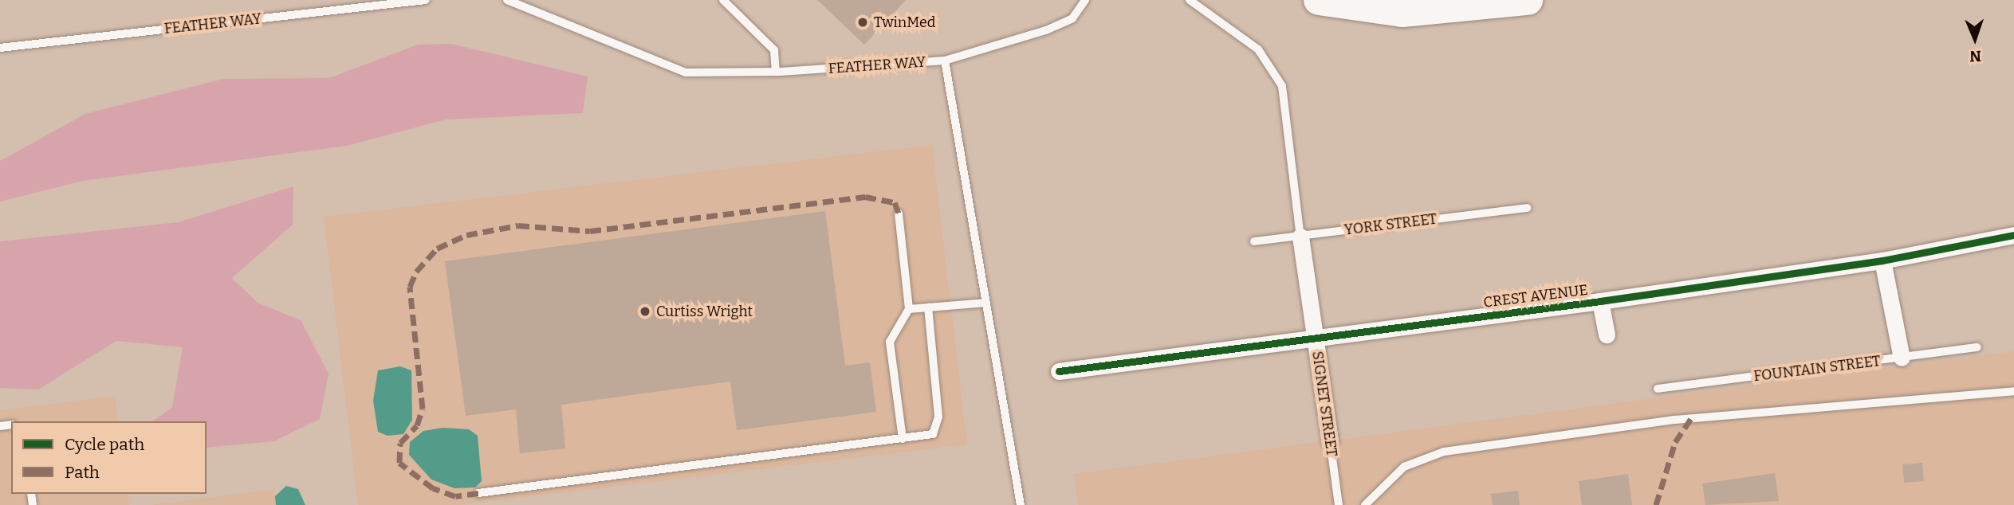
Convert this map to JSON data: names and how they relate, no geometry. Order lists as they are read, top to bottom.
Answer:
{
  "streets": {
    "street": ["CREST AVENUE", "SIGNET STREET"],
    "lane": ["FEATHER WAY", "YORK STREET", "FOUNTAIN STREET"]
  },
  "crossings": [
    ["YORK STREET", "SIGNET STREET"],
    ["CREST AVENUE", "SIGNET STREET"]
  ],
  "places": ["TwinMed", "Curtiss Wright"],
  "legend": ["Cycle path", "Path"],
  "north": "bottom"
}
